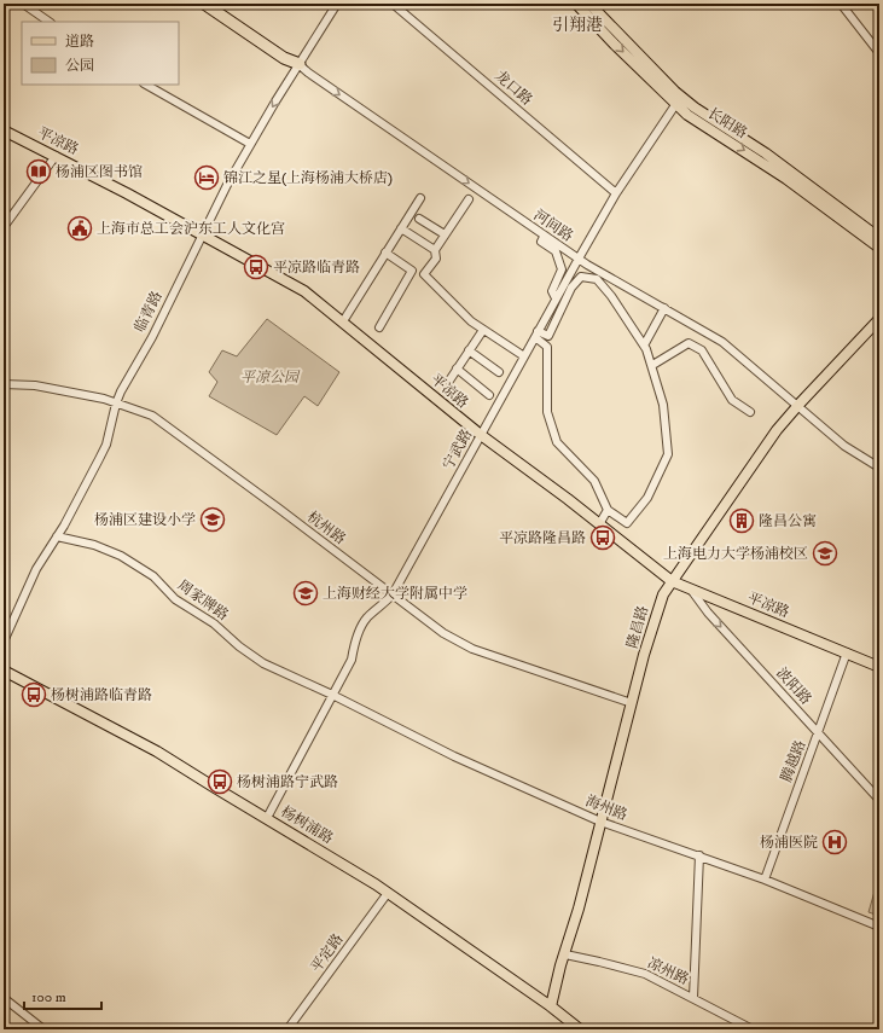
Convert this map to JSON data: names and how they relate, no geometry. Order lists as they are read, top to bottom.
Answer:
{
  "streets": {
    "main road": [
      "长阳路",
      "平凉路",
      "隆昌路",
      "杨树浦路"
    ],
    "street": [
      "龙口路",
      "河间路",
      "临青路",
      "宁武路",
      "杭州路",
      "周家牌路",
      "波阳路",
      "腾越路",
      "海州路",
      "平定路",
      "凉州路"
    ]
  },
  "crossings": [
    ["龙口路", "宁武路"],
    ["长阳路", "宁武路"],
    ["平凉路", "临青路"],
    ["平凉路", "宁武路"],
    ["平凉路", "隆昌路"],
    ["平凉路", "波阳路"],
    ["平凉路", "腾越路"],
    ["河间路", "临青路"],
    ["河间路", "宁武路"],
    ["河间路", "隆昌路"],
    ["临青路", "杭州路"],
    ["临青路", "周家牌路"],
    ["宁武路", "杭州路"],
    ["宁武路", "周家牌路"],
    ["宁武路", "海州路"],
    ["宁武路", "杨树浦路"],
    ["杭州路", "隆昌路"],
    ["周家牌路", "海州路"],
    ["隆昌路", "海州路"],
    ["隆昌路", "杨树浦路"],
    ["隆昌路", "凉州路"],
    ["波阳路", "腾越路"],
    ["腾越路", "海州路"],
    ["杨树浦路", "平定路"]
  ],
  "one_way": ["河间路", "波阳路"],
  "districts": ["引翔港"],
  "parks": ["平凉公园"],
  "places": {
    "library": ["杨浦区图书馆"],
    "hotel": ["锦江之星(上海杨浦大桥店)"],
    "public building": ["上海市总工会沪东工人文化宫"],
    "bus stop": [
      "平凉路临青路",
      "平凉路隆昌路",
      "杨树浦路临青路",
      "杨树浦路宁武路"
    ],
    "school or university": ["杨浦区建设小学", "上海电力大学杨浦校区", "上海财经大学附属中学"],
    "building": ["隆昌公寓"],
    "hospital": ["杨浦医院"]
  },
  "legend": ["道路", "公园"],
  "scale_bar": "100 m"
}
